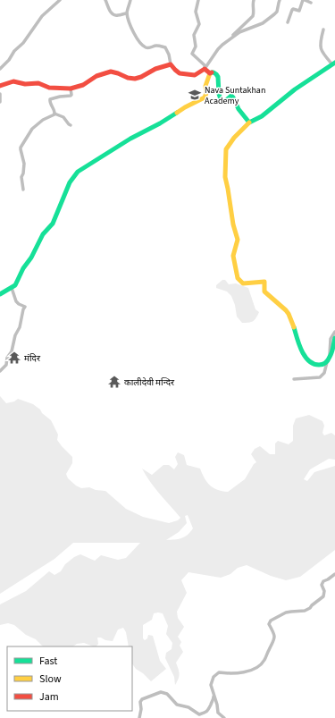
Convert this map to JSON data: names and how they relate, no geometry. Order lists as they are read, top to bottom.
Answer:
{
  "places": {
    "school or university": ["Nava Suntakhan Academy"],
    "temple": ["मंदिर", "कालीदेवी मन्दिर"]
  },
  "legend": ["Fast", "Slow", "Jam"]
}
